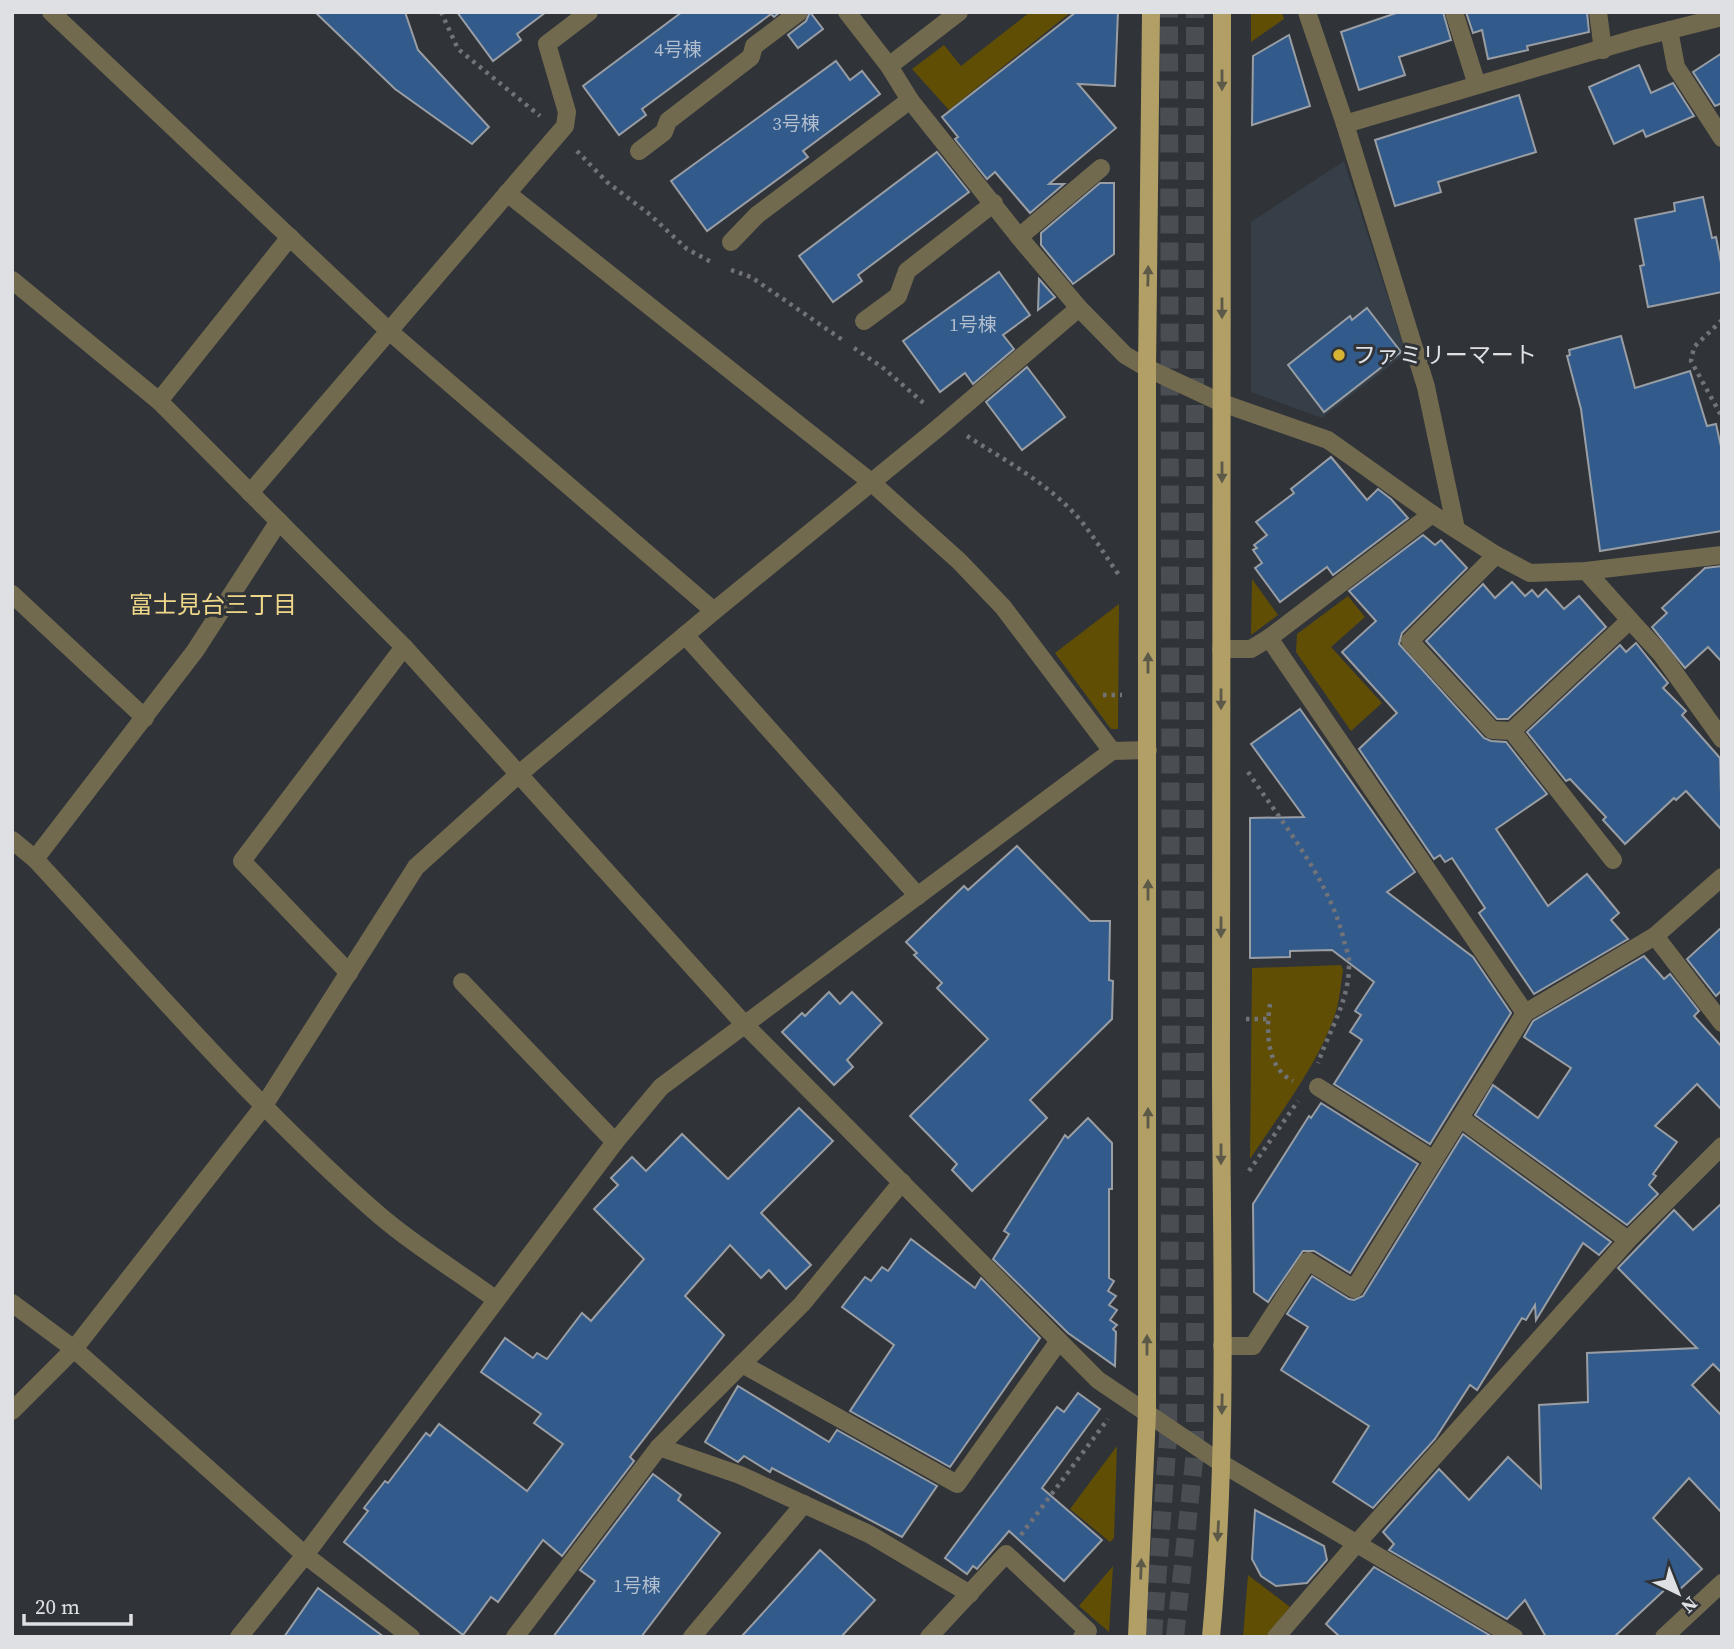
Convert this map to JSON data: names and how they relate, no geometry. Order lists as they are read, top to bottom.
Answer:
{
  "districts": ["富士見台三丁目"],
  "places": ["ファミリーマート"],
  "house_numbers": [
    "4号棟",
    "3号棟",
    "1号棟",
    "1号棟"
  ],
  "scale_bar": "20 m",
  "north": "bottom right"
}
